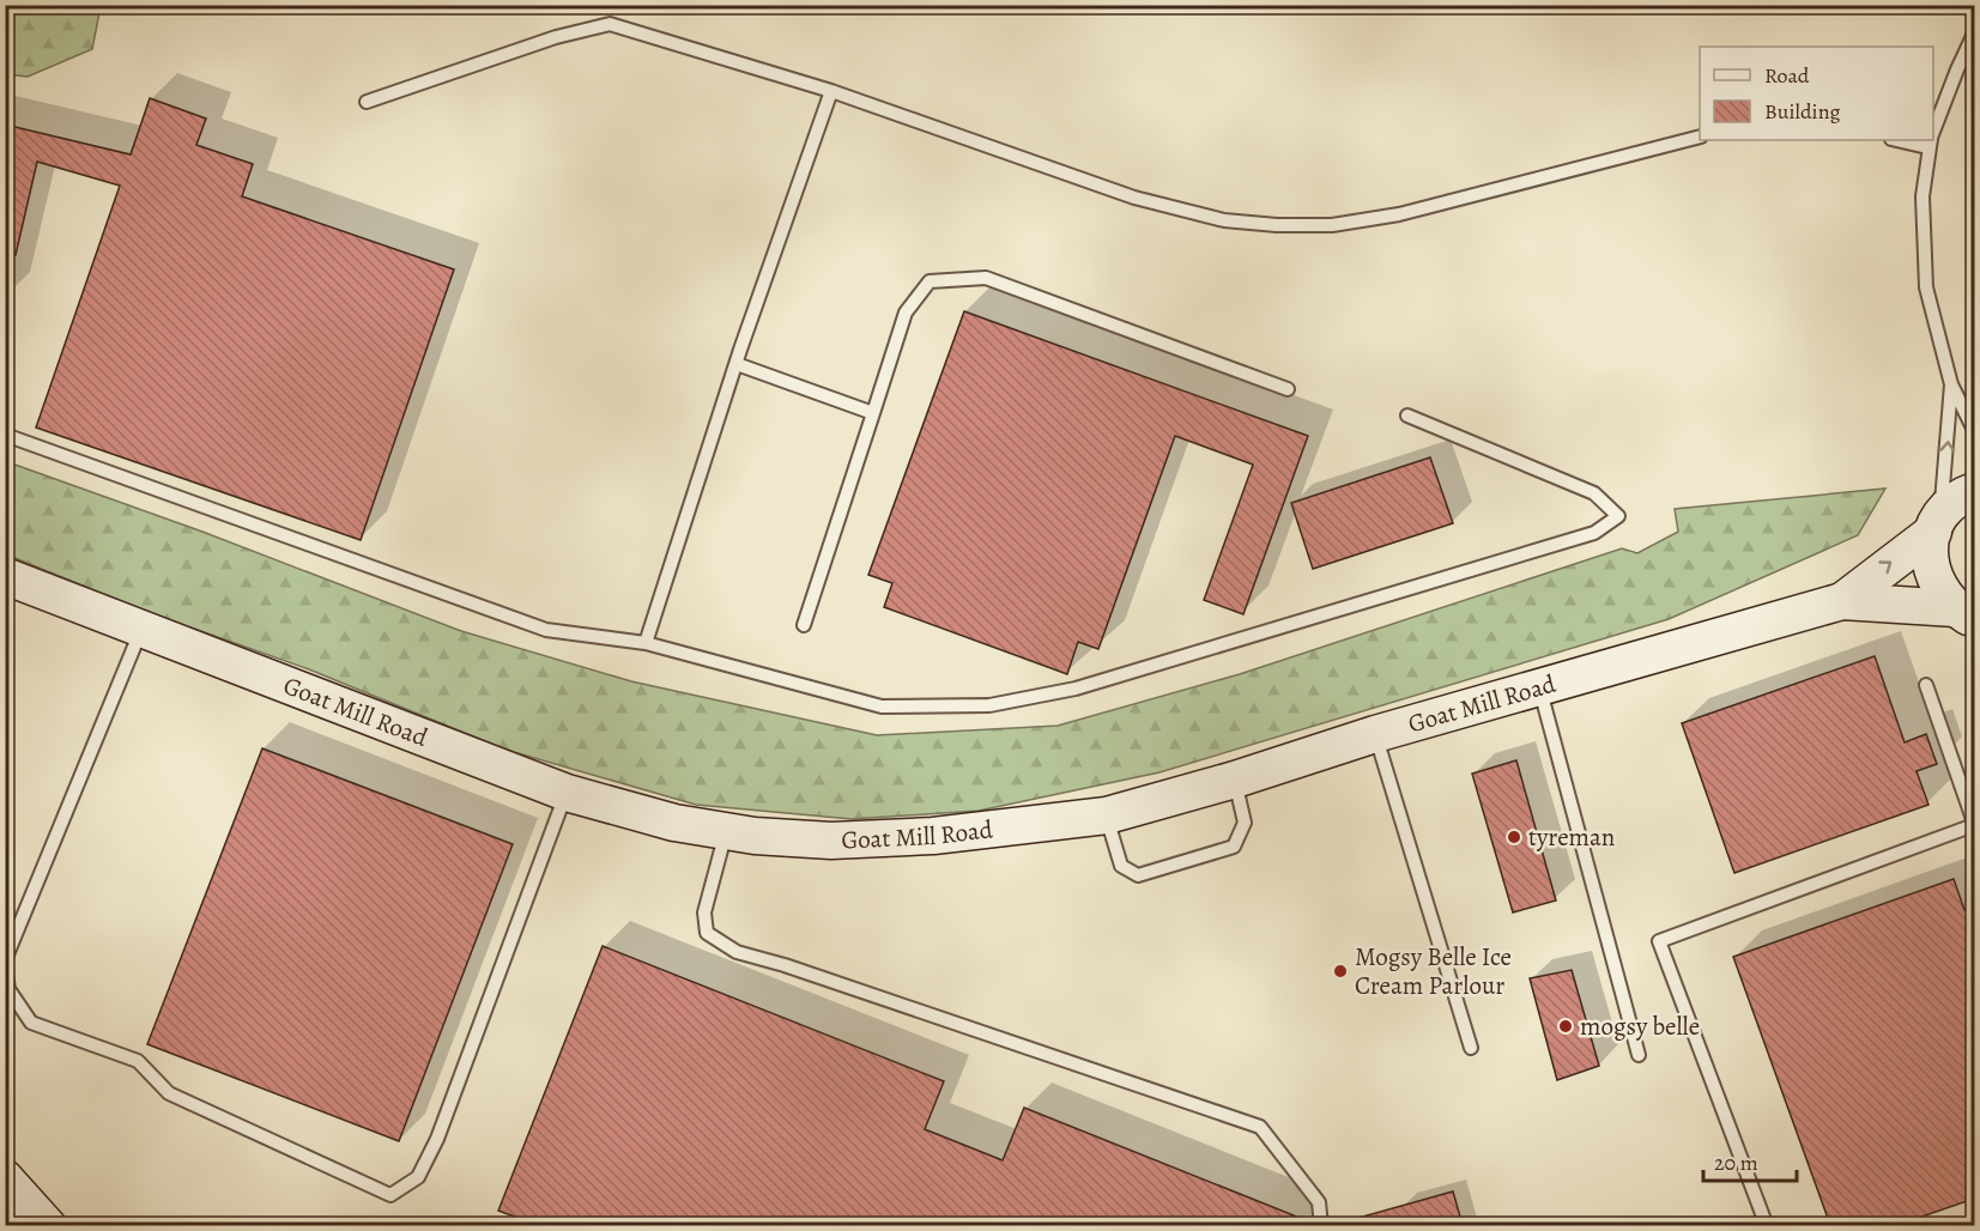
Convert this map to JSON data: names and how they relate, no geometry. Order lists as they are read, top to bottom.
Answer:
{
  "streets": {
    "street": ["Goat Mill Road"]
  },
  "places": ["tyreman", "Mogsy Belle Ice Cream Parlour", "mogsy belle"],
  "legend": ["Road", "Building"],
  "scale_bar": "20 m"
}
